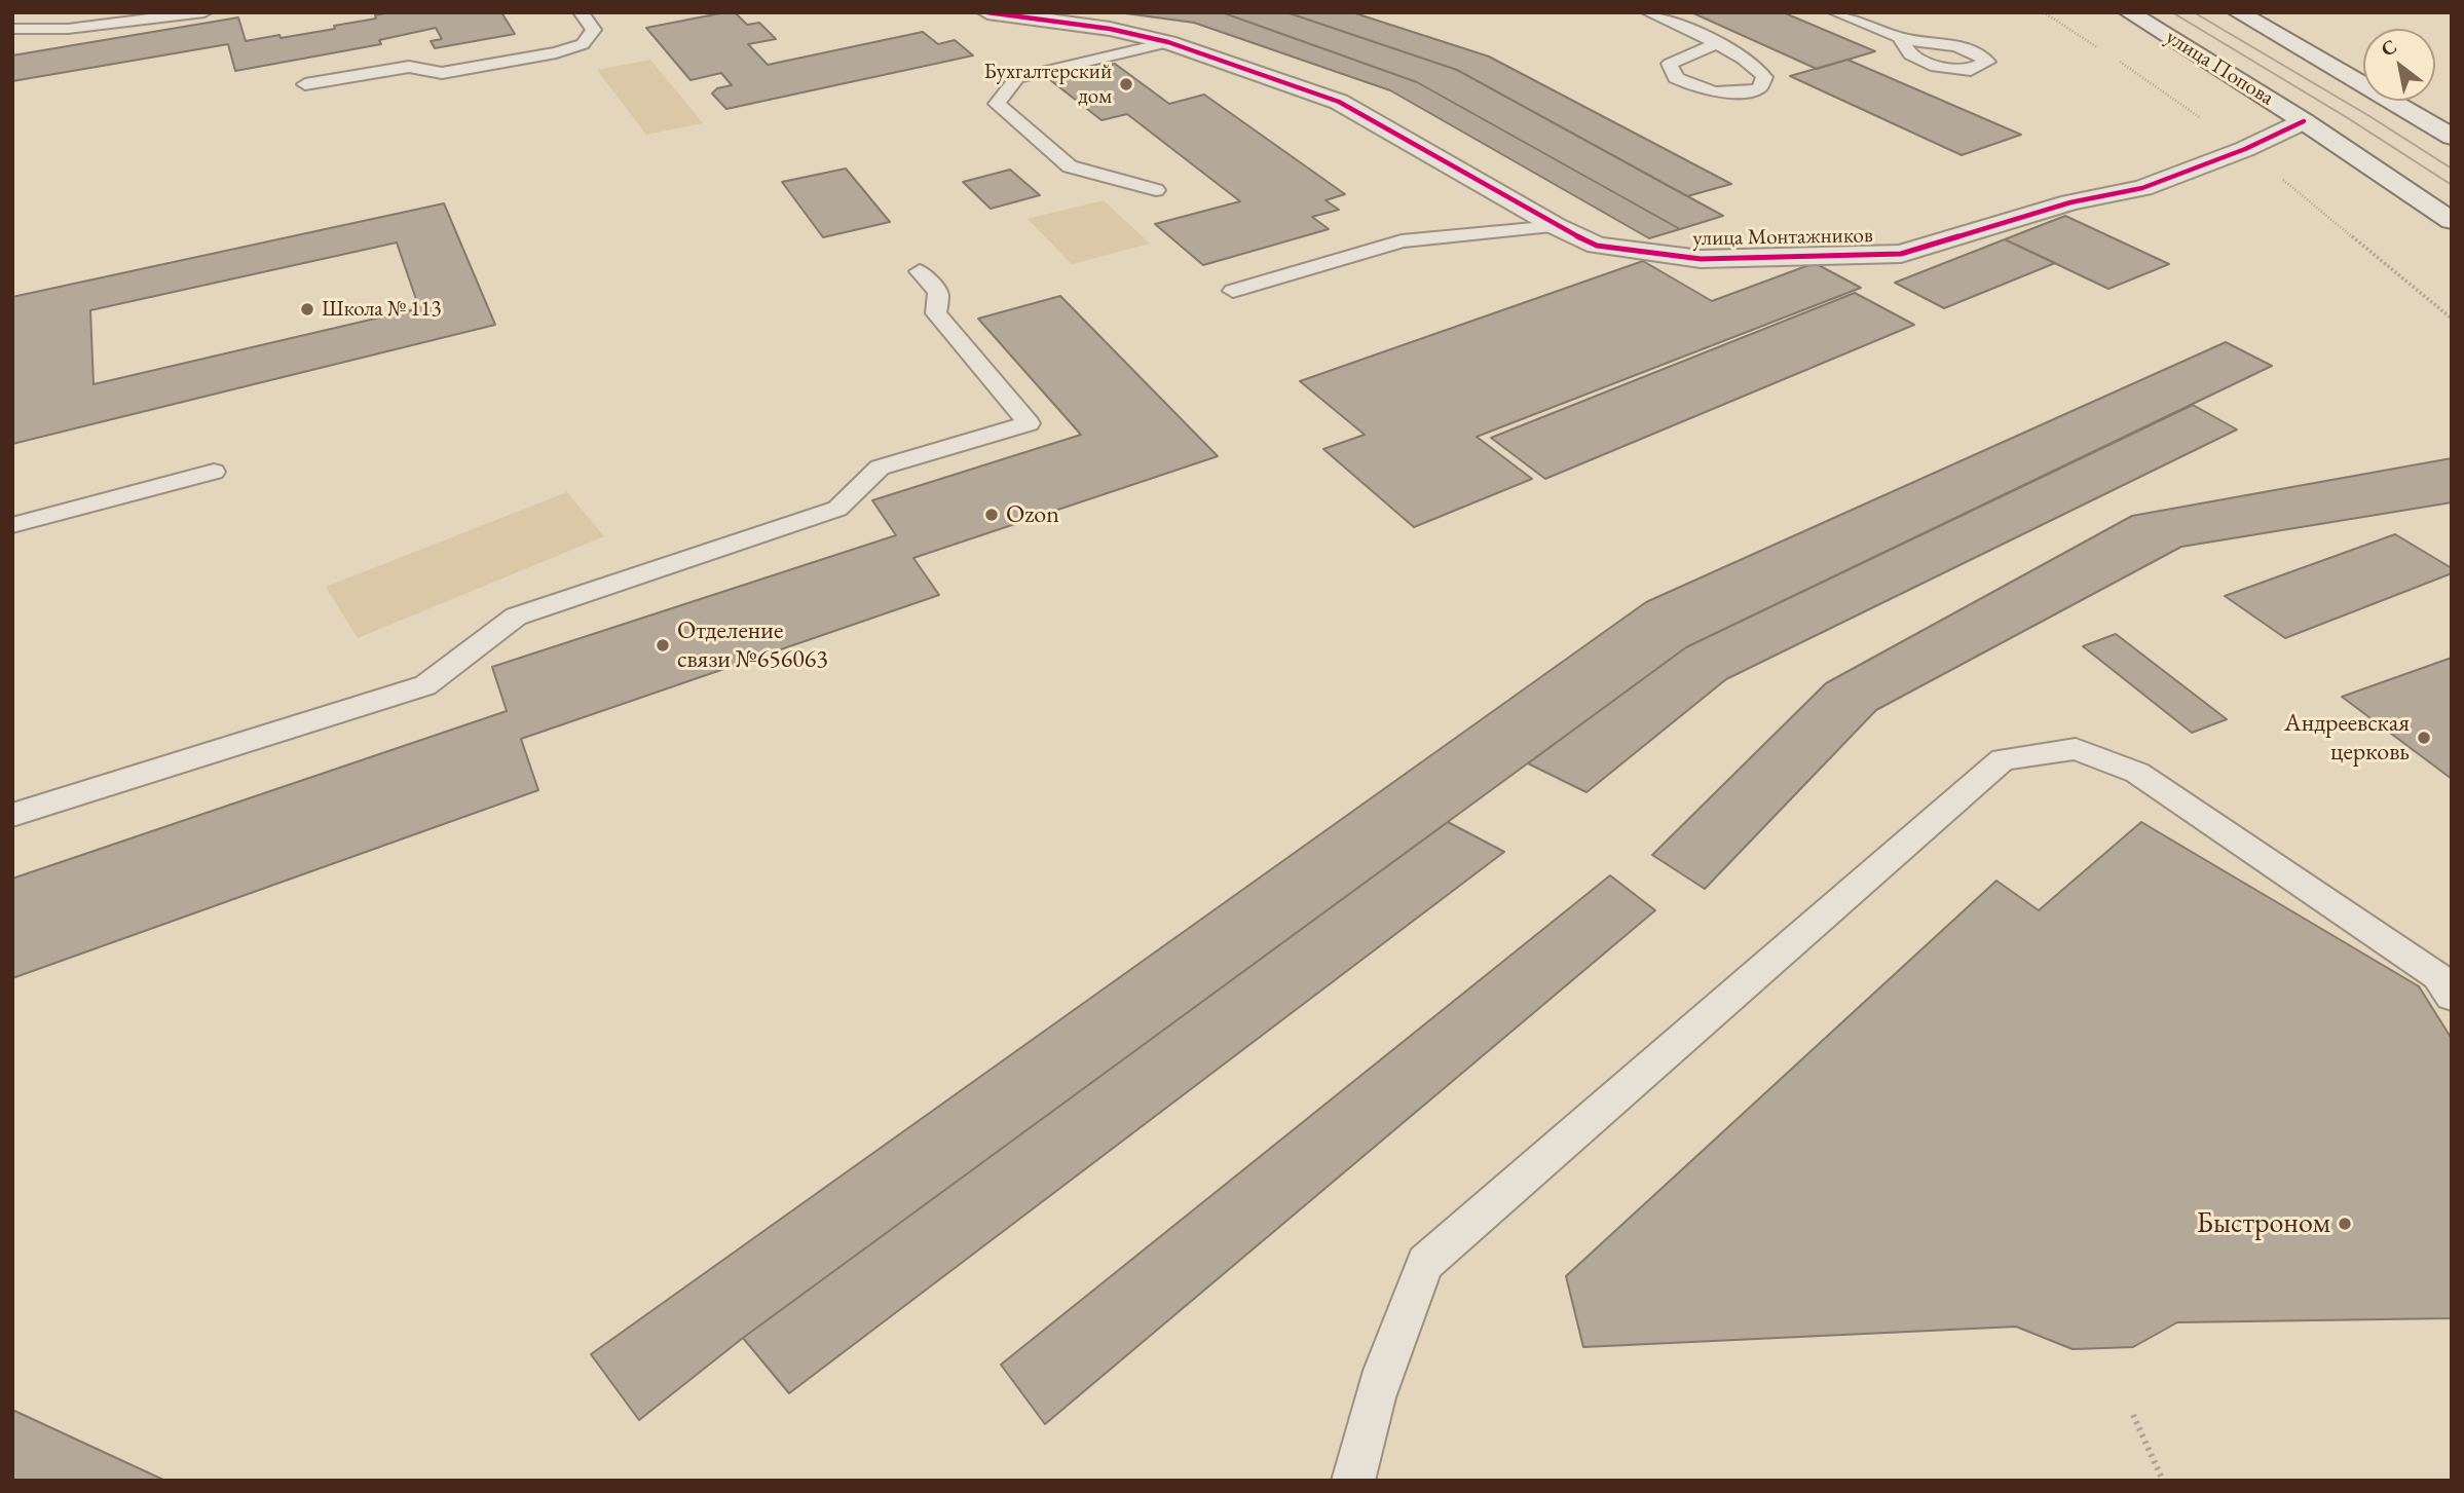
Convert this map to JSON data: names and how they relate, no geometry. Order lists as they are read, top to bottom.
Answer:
{
  "streets": {
    "street": ["улица Попова", "улица Монтажников"]
  },
  "crossings": [
    ["улица Попова", "улица Монтажников"]
  ],
  "places": [
    "Бухгалтерский дом",
    "Школа № 113",
    "Ozon",
    "Отделение связи №656063",
    "Андреевская церковь",
    "Быстроном"
  ],
  "north": "top left"
}
